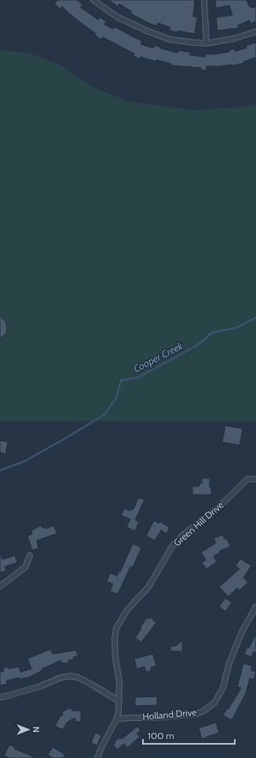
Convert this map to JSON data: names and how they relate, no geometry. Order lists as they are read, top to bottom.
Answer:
{
  "streets": {
    "street": ["Green Hill Drive", "Holland Drive"]
  },
  "crossings": [
    ["Green Hill Drive", "Holland Drive"]
  ],
  "water": ["Cooper Creek"],
  "scale_bar": "100 m",
  "north": "right"
}
